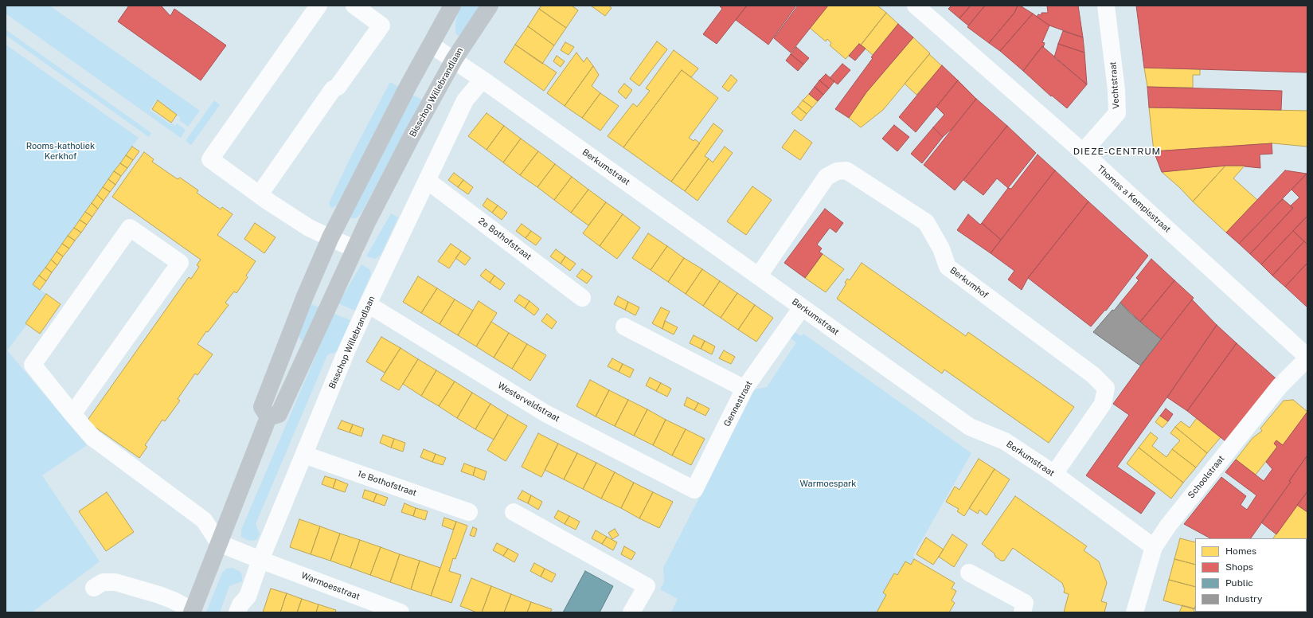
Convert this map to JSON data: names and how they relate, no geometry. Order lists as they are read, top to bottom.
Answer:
{
  "streets": {
    "main road": ["Bisschop Willebrandlaan"],
    "street": [
      "Vechtstraat",
      "Berkumstraat",
      "Thomas a Kempisstraat",
      "2e Bothofstraat",
      "Berkumhof",
      "Westerveldstraat",
      "Gennestraat",
      "Schoolstraat",
      "1e Bothofstraat",
      "Warmoesstraat"
    ]
  },
  "crossings": [
    ["Vechtstraat", "Thomas a Kempisstraat"],
    ["Bisschop Willebrandlaan", "Berkumstraat"],
    ["Bisschop Willebrandlaan", "2e Bothofstraat"],
    ["Bisschop Willebrandlaan", "Westerveldstraat"],
    ["Bisschop Willebrandlaan", "1e Bothofstraat"],
    ["Bisschop Willebrandlaan", "Warmoesstraat"],
    ["Berkumstraat", "Berkumhof"],
    ["Berkumstraat", "Gennestraat"],
    ["Berkumstraat", "Schoolstraat"],
    ["Thomas a Kempisstraat", "Schoolstraat"],
    ["Westerveldstraat", "Gennestraat"]
  ],
  "districts": ["DIEZE-CENTRUM"],
  "parks": ["Rooms-katholiek Kerkhof", "Warmoespark"],
  "legend": [
    "Homes",
    "Shops",
    "Public",
    "Industry"
  ]
}
